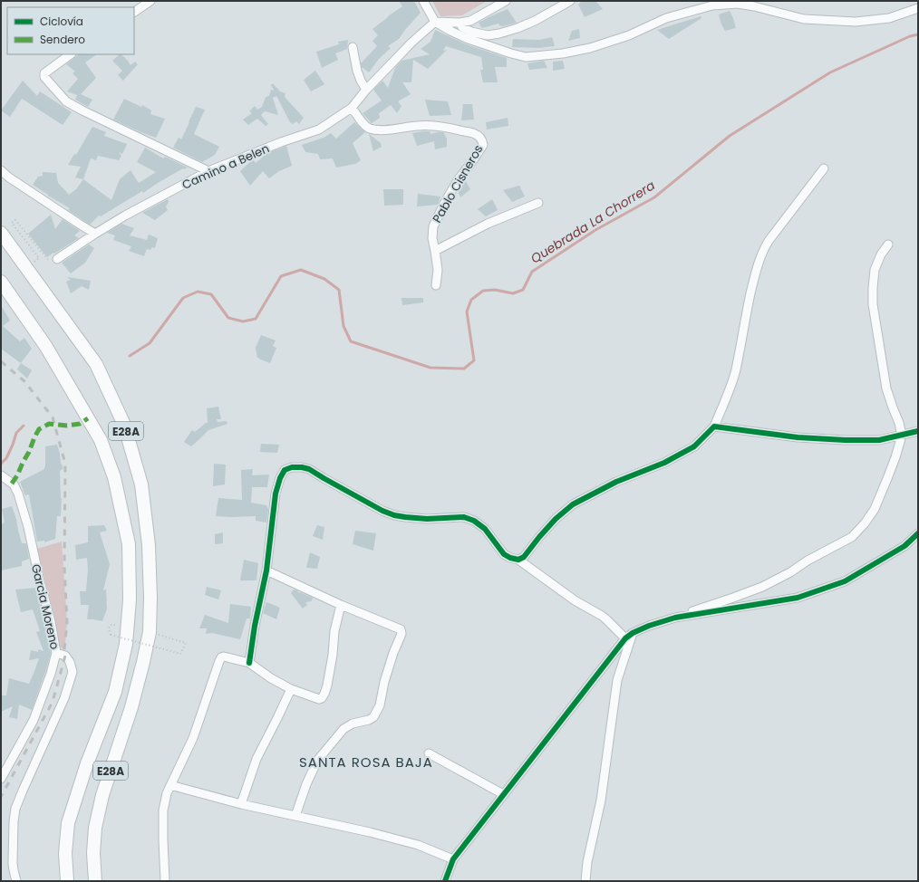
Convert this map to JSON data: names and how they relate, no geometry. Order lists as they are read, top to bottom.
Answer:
{
  "streets": {
    "highway": ["E28A"],
    "street": ["Camino a Belen", "Pablo Cisneros", "Garcia Moreno"]
  },
  "crossings": [
    ["Camino a Belen", "Pablo Cisneros"]
  ],
  "districts": ["SANTA ROSA BAJA"],
  "water": ["Quebrada La Chorrera"],
  "legend": ["Ciclovía", "Sendero"]
}
